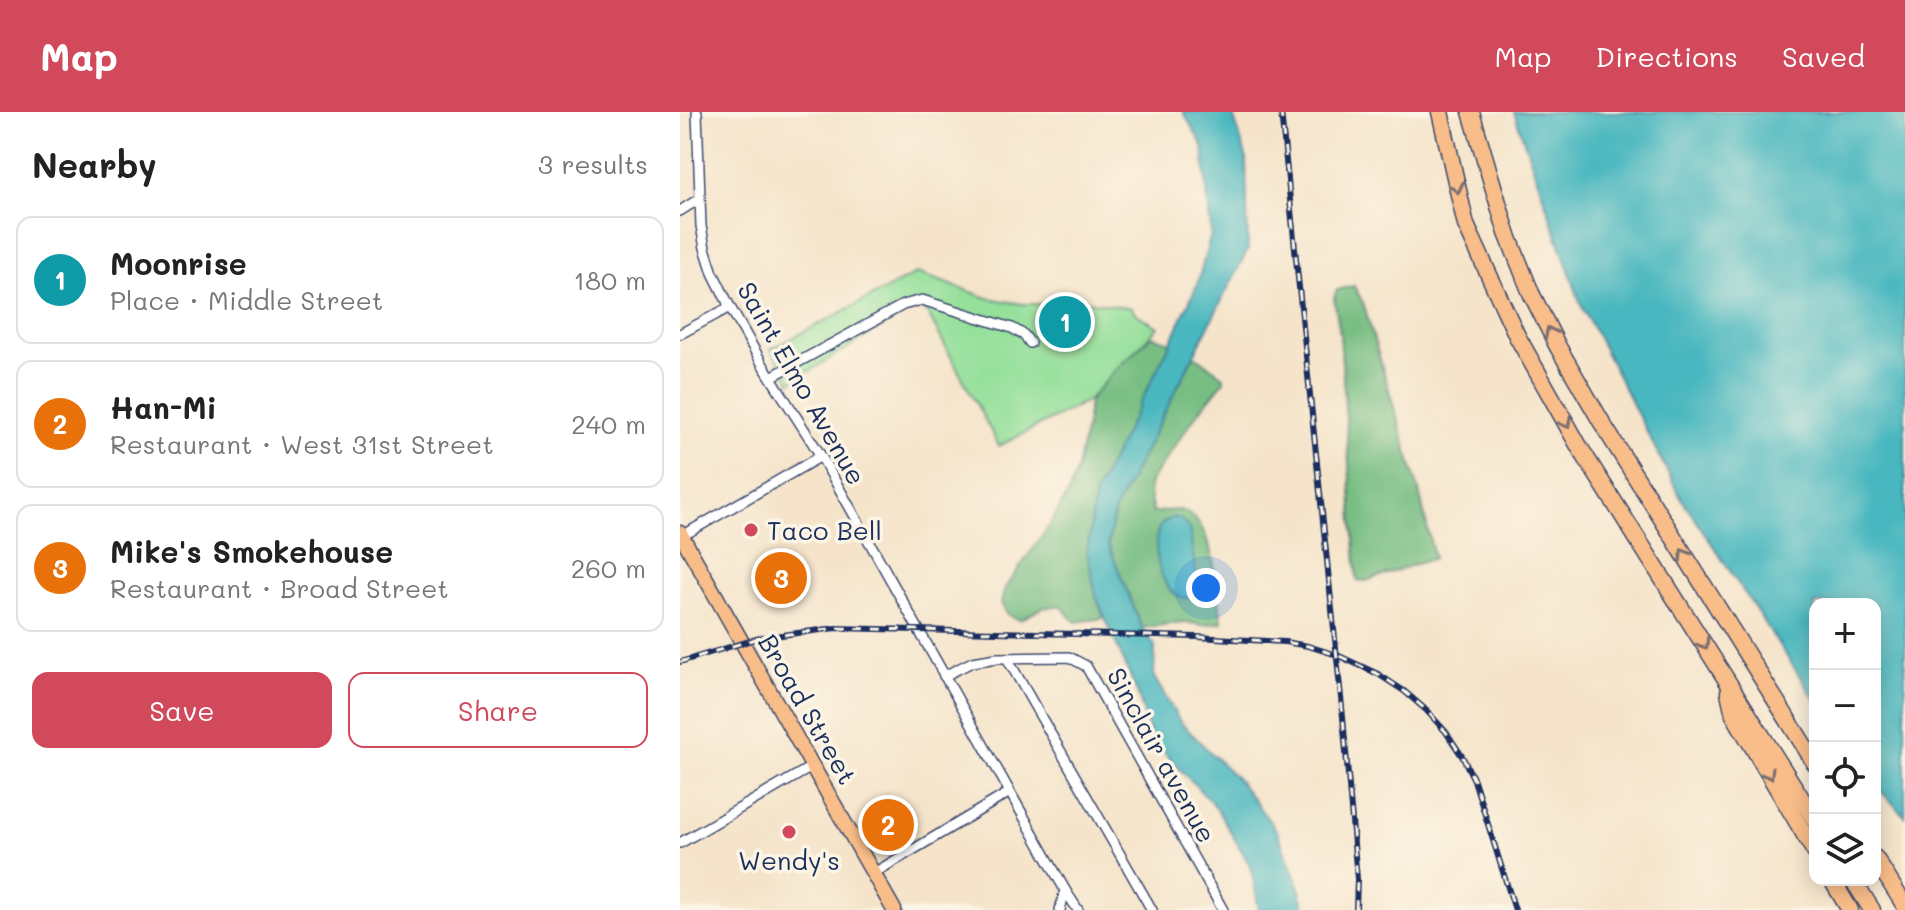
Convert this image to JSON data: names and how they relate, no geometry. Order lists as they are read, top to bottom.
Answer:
{
  "streets": {
    "main road": ["Broad Street"],
    "street": ["Saint Elmo Avenue", "Sinclair avenue"]
  },
  "crossings": [
    ["Saint Elmo Avenue", "Sinclair avenue"]
  ],
  "places": ["Taco Bell", "Wendy's"],
  "page": {
    "header": "Map",
    "nav": ["Map", "Directions", "Saved"],
    "heading": ["Nearby", "3 results"],
    "list": [
      {
        "mark": "1",
        "name": "Moonrise",
        "note": "Place · Middle Street",
        "value": "180 m"
      },
      {
        "mark": "2",
        "name": "Han-Mi",
        "note": "Restaurant · West 31st Street",
        "value": "240 m"
      },
      {
        "mark": "3",
        "name": "Mike's Smokehouse",
        "note": "Restaurant · Broad Street",
        "value": "260 m"
      }
    ],
    "pins": ["1", "3", "2"],
    "map_buttons": ["+", "−"],
    "buttons": ["Save", "Share"]
  }
}
